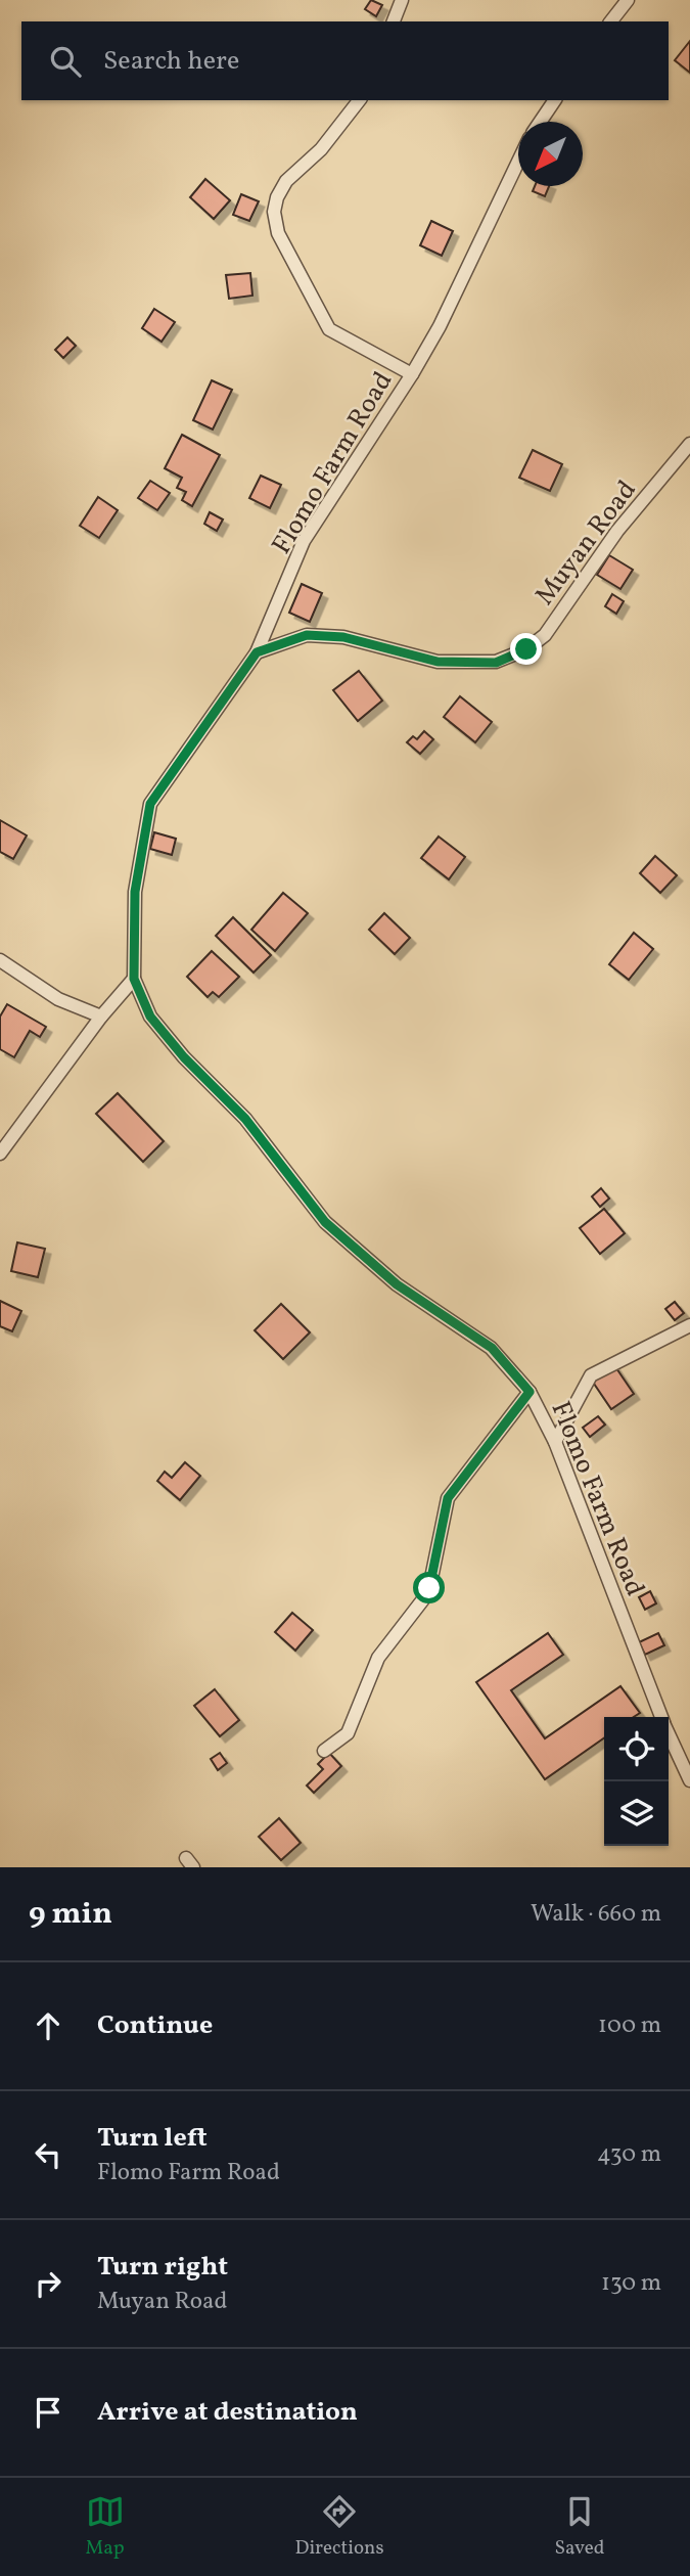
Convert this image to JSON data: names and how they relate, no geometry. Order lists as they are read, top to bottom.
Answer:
{
  "streets": {
    "street": ["Flomo Farm Road", "Muyan Road"]
  },
  "crossings": [
    ["Flomo Farm Road", "Muyan Road"]
  ],
  "north": "bottom left",
  "page": {
    "search": "Search here",
    "heading": ["9 min", "Walk · 660 m"],
    "list": [
      ["Continue", "100 m"],
      ["Turn left", "Flomo Farm Road", "430 m"],
      ["Turn right", "Muyan Road", "130 m"],
      "Arrive at destination"
    ],
    "nav": ["Map", "Directions", "Saved"]
  }
}
